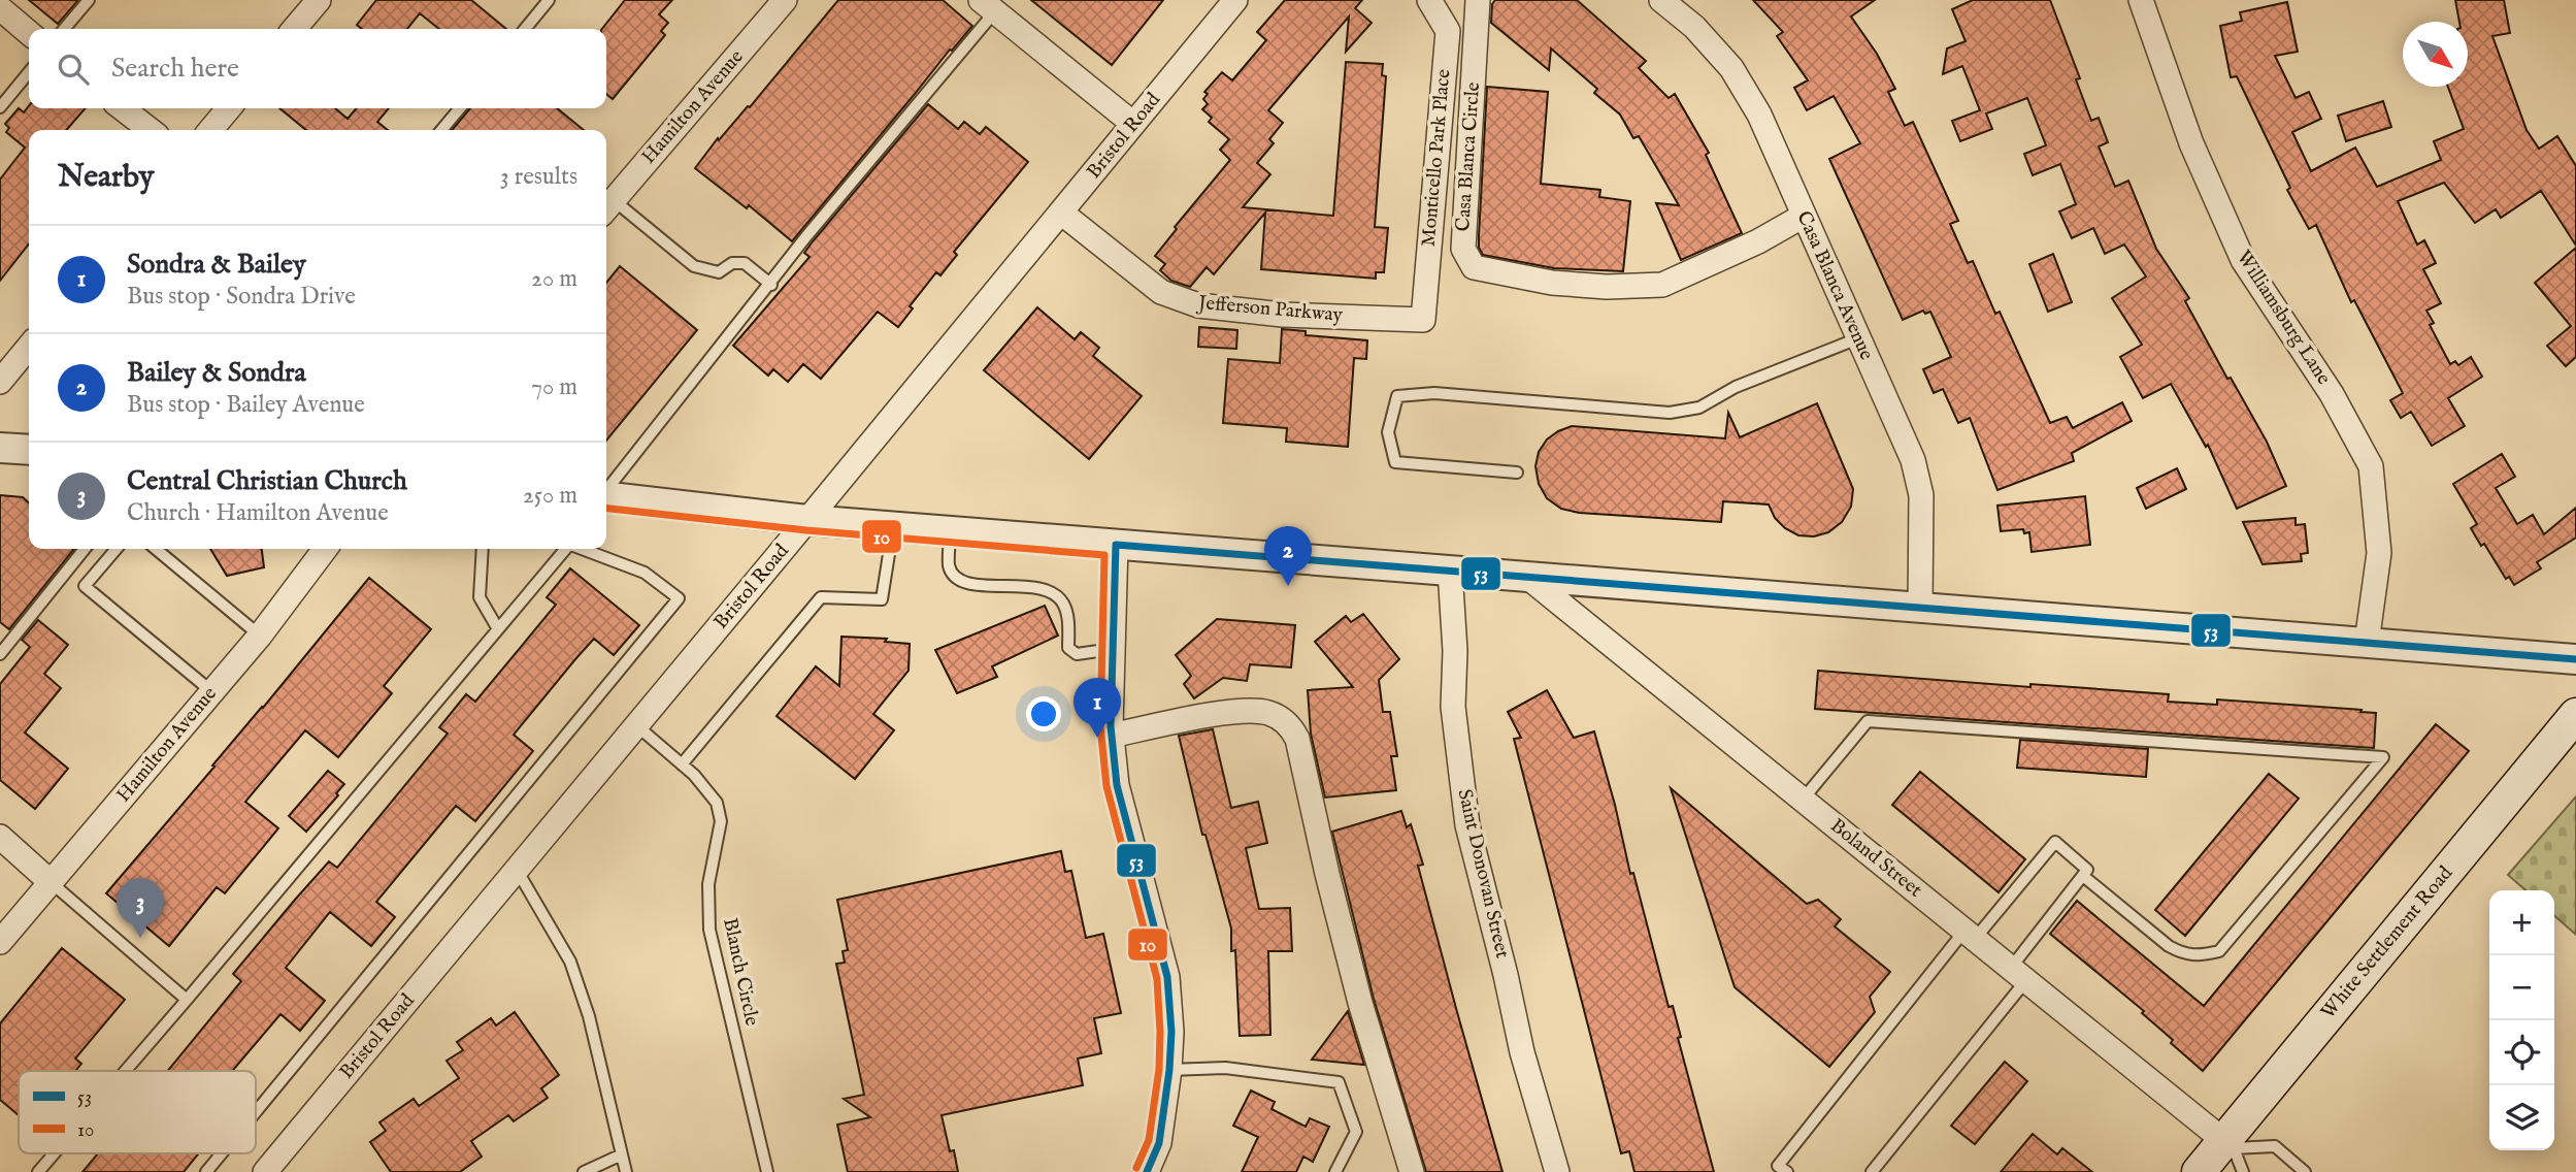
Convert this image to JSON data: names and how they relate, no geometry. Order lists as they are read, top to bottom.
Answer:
{
  "streets": {
    "main road": ["White Settlement Road"],
    "street": [
      "Hamilton Avenue",
      "Bristol Road",
      "Casa Blanca Circle",
      "Monticello Park Place",
      "Casa Blanca Avenue",
      "Jefferson Parkway",
      "Williamsburg Lane",
      "Boland Street",
      "Saint Donovan Street"
    ],
    "lane": ["Blanch Circle"]
  },
  "crossings": [
    ["Bristol Road", "Jefferson Parkway"],
    ["Bristol Road", "Blanch Circle"],
    ["Casa Blanca Circle", "Casa Blanca Avenue"],
    ["Monticello Park Place", "Jefferson Parkway"],
    ["Boland Street", "White Settlement Road"]
  ],
  "lines": ["transit line 10", "transit line 53"],
  "legend": ["53", "10"],
  "north": "bottom right",
  "page": {
    "search": "Search here",
    "heading": ["Nearby", "3 results"],
    "list": [
      {
        "mark": "1",
        "name": "Sondra & Bailey",
        "note": "Bus stop · Sondra Drive",
        "value": "20 m"
      },
      {
        "mark": "2",
        "name": "Bailey & Sondra",
        "note": "Bus stop · Bailey Avenue",
        "value": "70 m"
      },
      {
        "mark": "3",
        "name": "Central Christian Church",
        "note": "Church · Hamilton Avenue",
        "value": "250 m"
      }
    ],
    "pins": ["2", "1", "3"],
    "map_buttons": ["+", "−"]
  }
}
